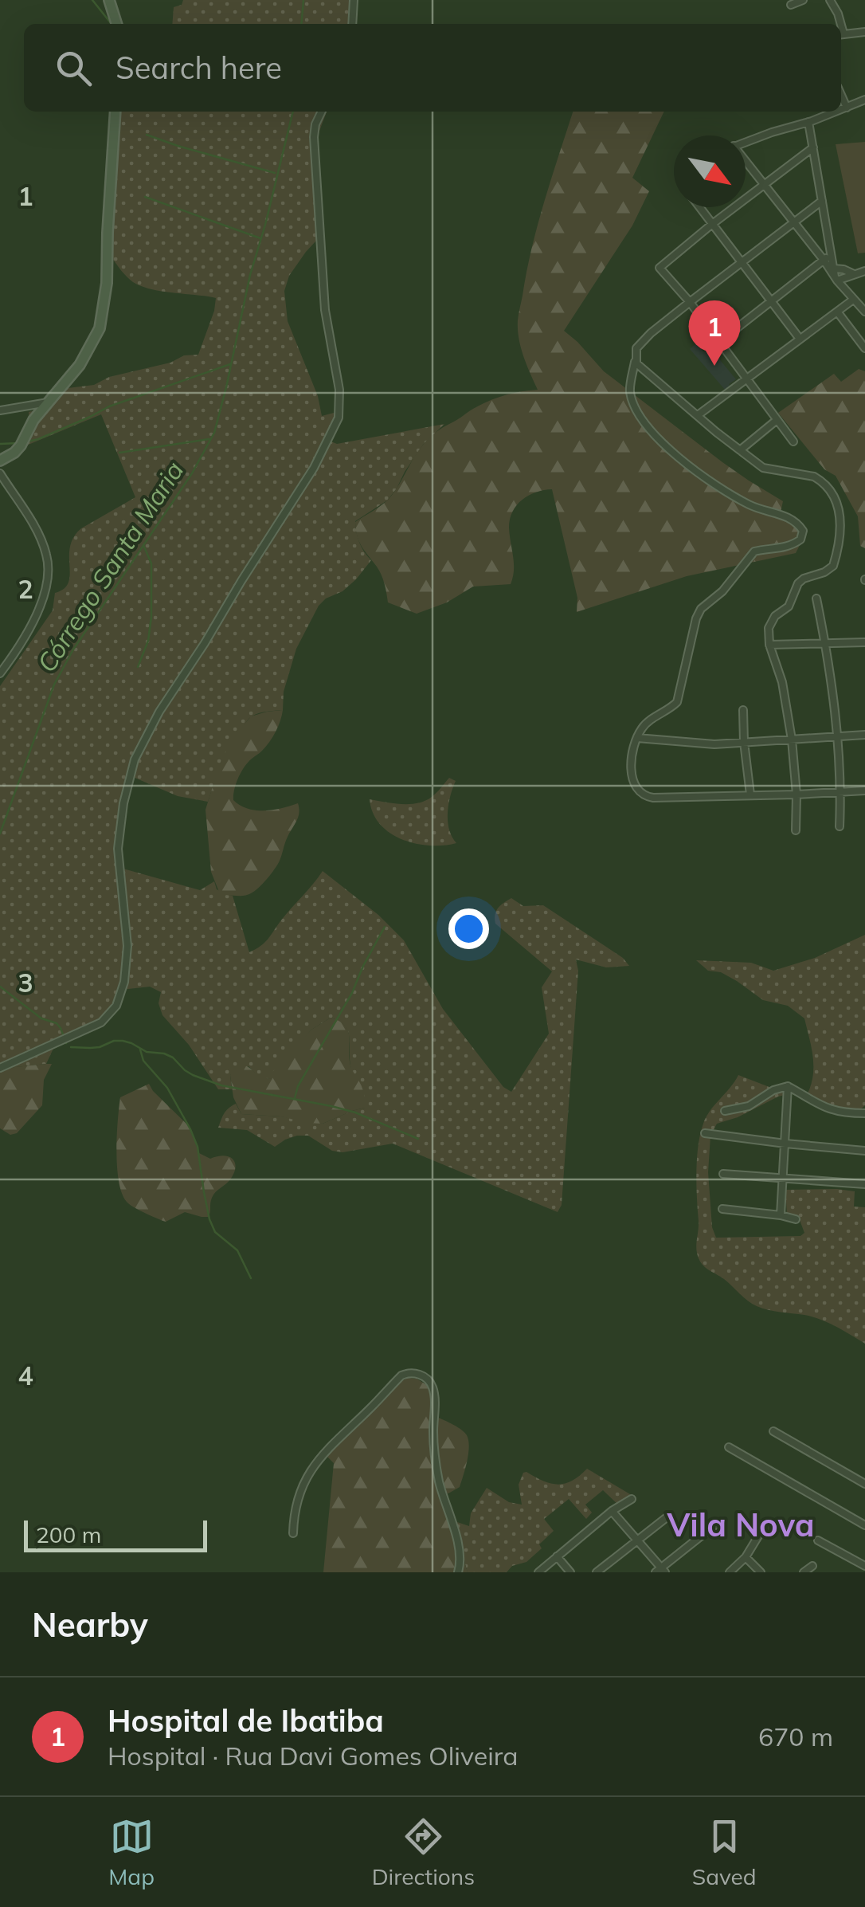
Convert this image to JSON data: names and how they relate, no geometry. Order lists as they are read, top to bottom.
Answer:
{
  "districts": ["Vila Nova"],
  "water": ["Córrego Santa Maria"],
  "scale_bar": "200 m",
  "north": "bottom right",
  "page": {
    "search": "Search here",
    "pins": "1",
    "scale": "200 m",
    "heading": "Nearby",
    "list": [
      {
        "mark": "1",
        "name": "Hospital de Ibatiba",
        "note": "Hospital · Rua Davi Gomes Oliveira",
        "value": "670 m"
      }
    ],
    "nav": ["Map", "Directions", "Saved"]
  },
  "grid": {
    "rows": [
      "1",
      "2",
      "3",
      "4"
    ]
  }
}
